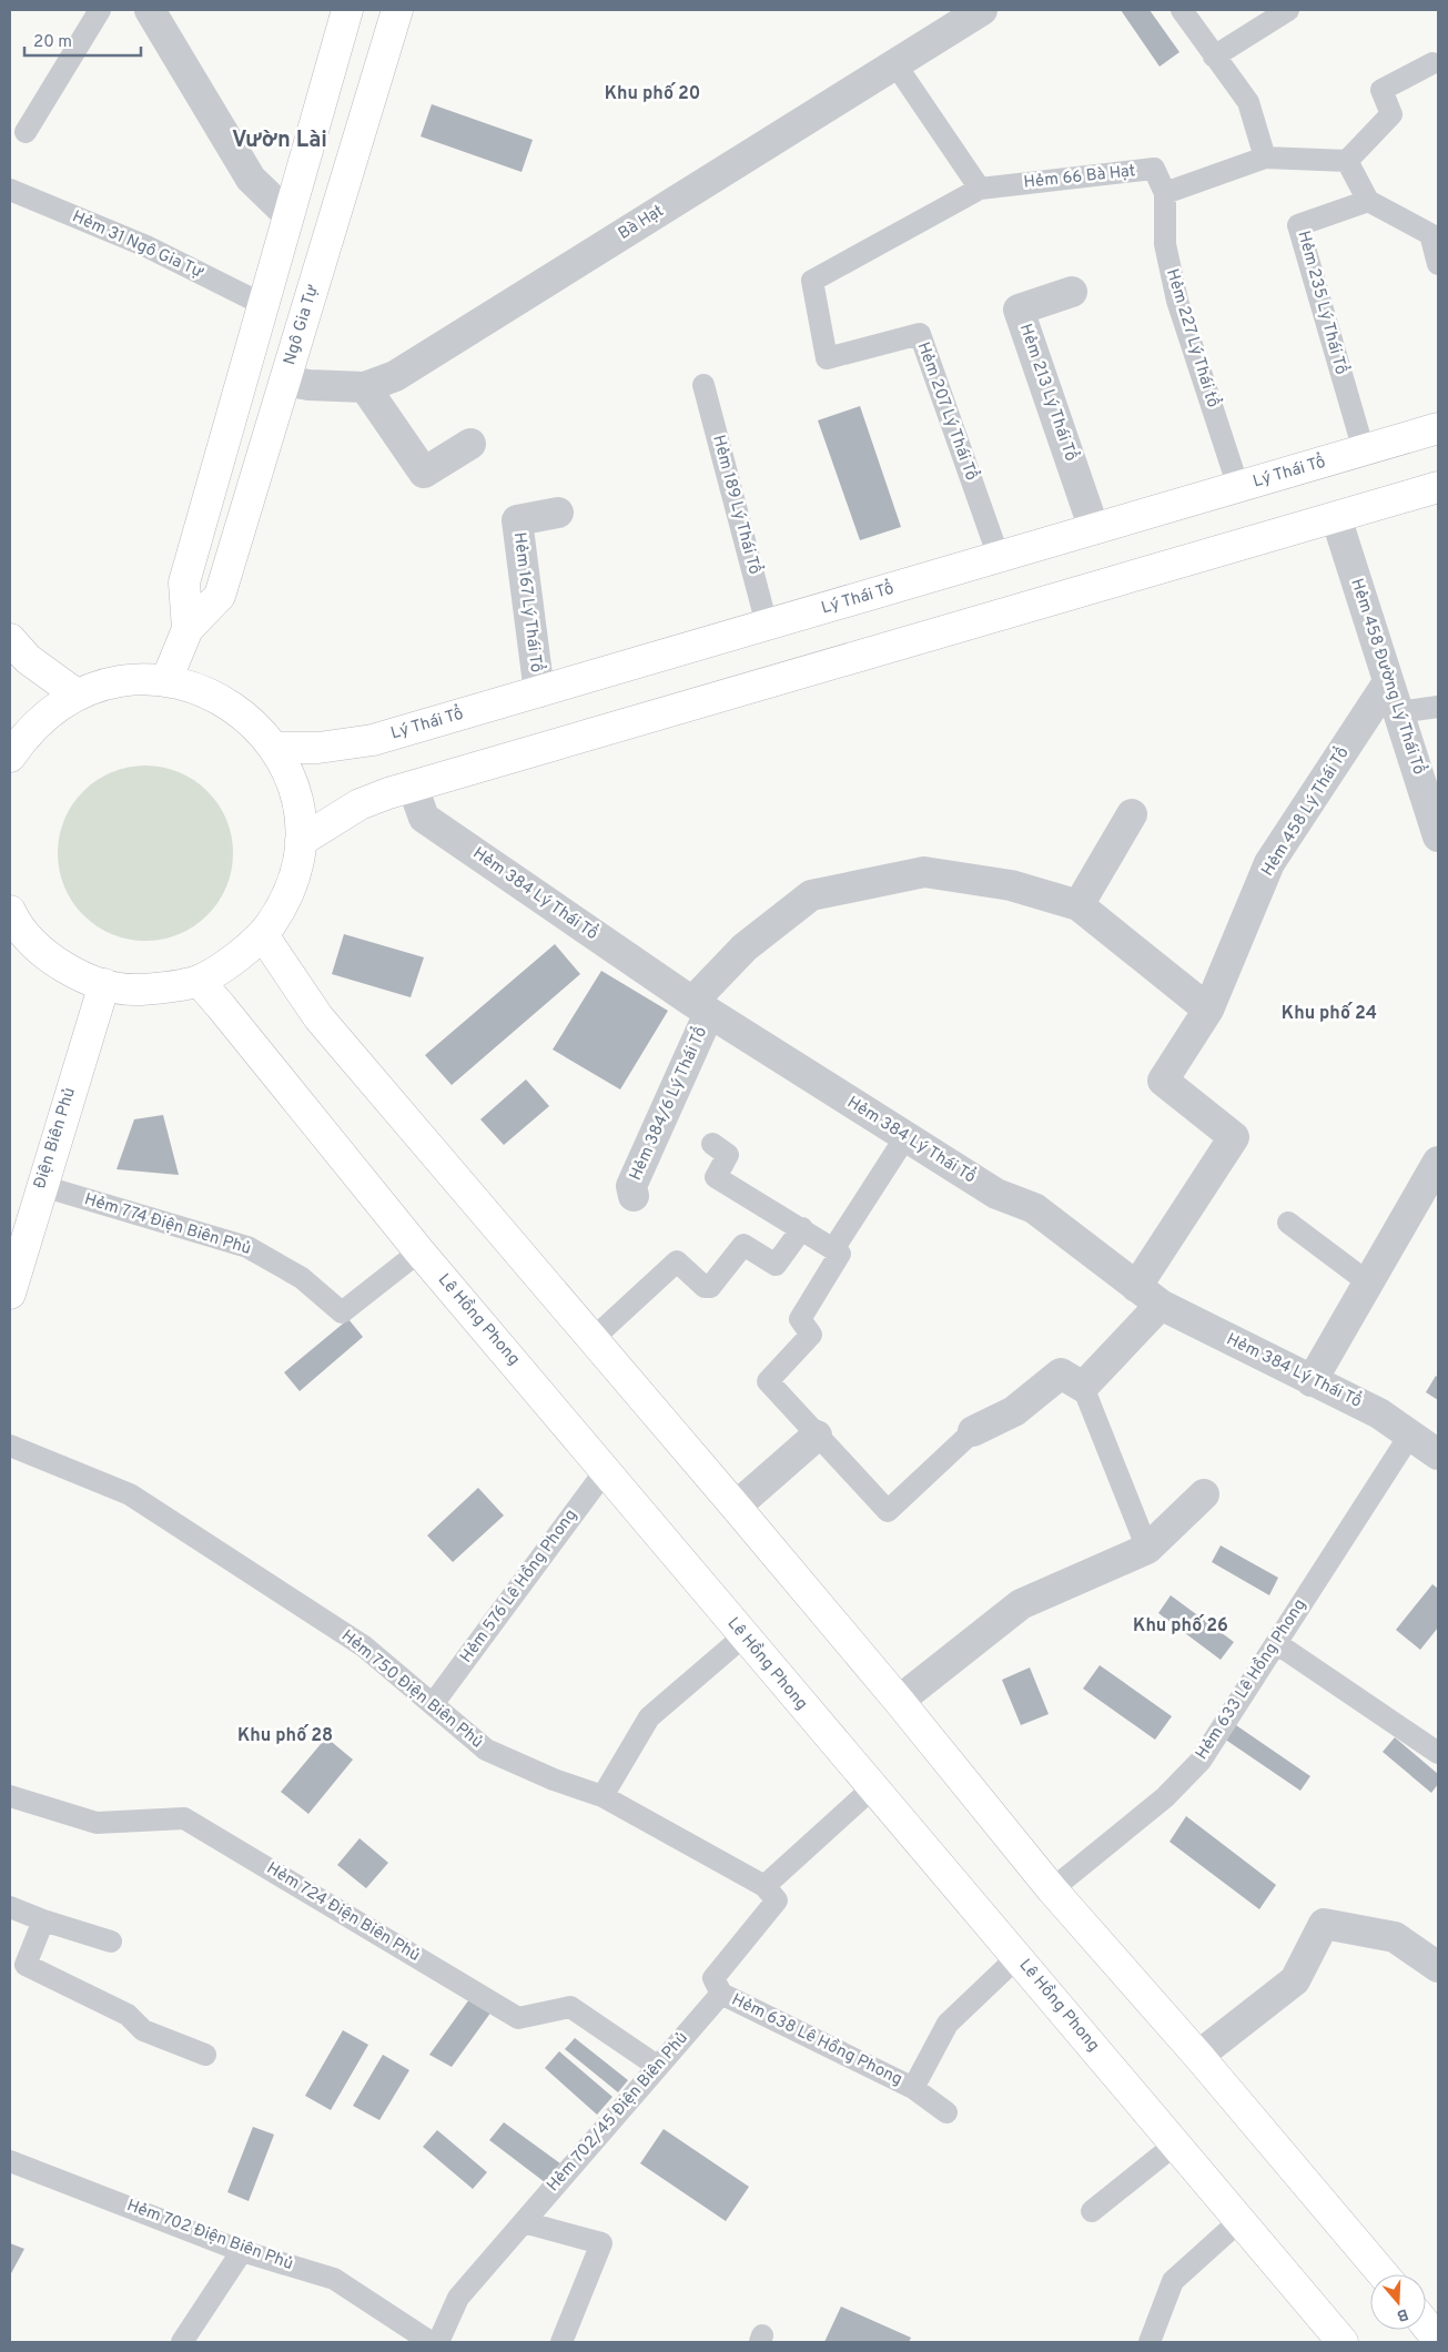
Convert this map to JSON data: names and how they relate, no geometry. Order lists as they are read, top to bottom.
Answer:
{
  "streets": {
    "main road": [
      "Ngô Gia Tự",
      "Lý Thái Tổ",
      "Điện Biên Phủ",
      "Lê Hồng Phong"
    ],
    "street": [
      "Bà Hạt",
      "Hẻm 213 Lý Thái Tổ",
      "Hẻm 167 Lý Thái Tổ",
      "Hẻm 458 Đường Lý Thái Tổ",
      "Hẻm 458 Lý Thái Tổ",
      "Hẻm 384 Lý Thái Tổ",
      "Hẻm 384/6 Lý Thái Tổ"
    ],
    "lane": [
      "Hẻm 66 Bà Hạt",
      "Hẻm 31 Ngô Gia Tự",
      "Hẻm 235 Lý Thái Tổ",
      "Hẻm 227 Lý Thái tổ",
      "Hẻm 207 Lý Thái Tổ",
      "Hẻm 189 Lý Thái Tổ",
      "Hẻm 774 Điện Biên Phủ",
      "Hẻm 576 Lê Hồng Phong",
      "Hẻm 633 Lê Hồng Phong",
      "Hẻm 750 Điện Biên Phủ",
      "Hẻm 724 Điện Biên Phủ",
      "Hẻm 638 Lê Hồng Phong",
      "Hẻm 702/45 Điện Biên Phủ",
      "Hẻm 702 Điện Biên Phủ"
    ]
  },
  "crossings": [
    ["Hẻm 66 Bà Hạt", "Hẻm 227 Lý Thái tổ"],
    ["Hẻm 66 Bà Hạt", "Hẻm 207 Lý Thái Tổ"],
    ["Bà Hạt", "Ngô Gia Tự"],
    ["Hẻm 31 Ngô Gia Tự", "Ngô Gia Tự"],
    ["Hẻm 235 Lý Thái Tổ", "Lý Thái Tổ"],
    ["Hẻm 227 Lý Thái tổ", "Lý Thái Tổ"],
    ["Hẻm 213 Lý Thái Tổ", "Lý Thái Tổ"],
    ["Hẻm 207 Lý Thái Tổ", "Lý Thái Tổ"],
    ["Lý Thái Tổ", "Hẻm 189 Lý Thái Tổ"],
    ["Lý Thái Tổ", "Hẻm 167 Lý Thái Tổ"],
    ["Hẻm 458 Đường Lý Thái Tổ", "Hẻm 458 Lý Thái Tổ"],
    ["Hẻm 458 Lý Thái Tổ", "Hẻm 384 Lý Thái Tổ"],
    ["Hẻm 384 Lý Thái Tổ", "Hẻm 384/6 Lý Thái Tổ"],
    ["Hẻm 384 Lý Thái Tổ", "Hẻm 633 Lê Hồng Phong"],
    ["Điện Biên Phủ", "Hẻm 774 Điện Biên Phủ"],
    ["Hẻm 774 Điện Biên Phủ", "Lê Hồng Phong"],
    ["Lê Hồng Phong", "Hẻm 576 Lê Hồng Phong"],
    ["Lê Hồng Phong", "Hẻm 638 Lê Hồng Phong"],
    ["Hẻm 576 Lê Hồng Phong", "Hẻm 750 Điện Biên Phủ"],
    ["Hẻm 724 Điện Biên Phủ", "Hẻm 702/45 Điện Biên Phủ"],
    ["Hẻm 638 Lê Hồng Phong", "Hẻm 702/45 Điện Biên Phủ"]
  ],
  "districts": [
    "Khu phố 20",
    "Vườn Lài",
    "Khu phố 24",
    "Khu phố 26",
    "Khu phố 28"
  ],
  "scale_bar": "20 m",
  "north": "bottom"
}
